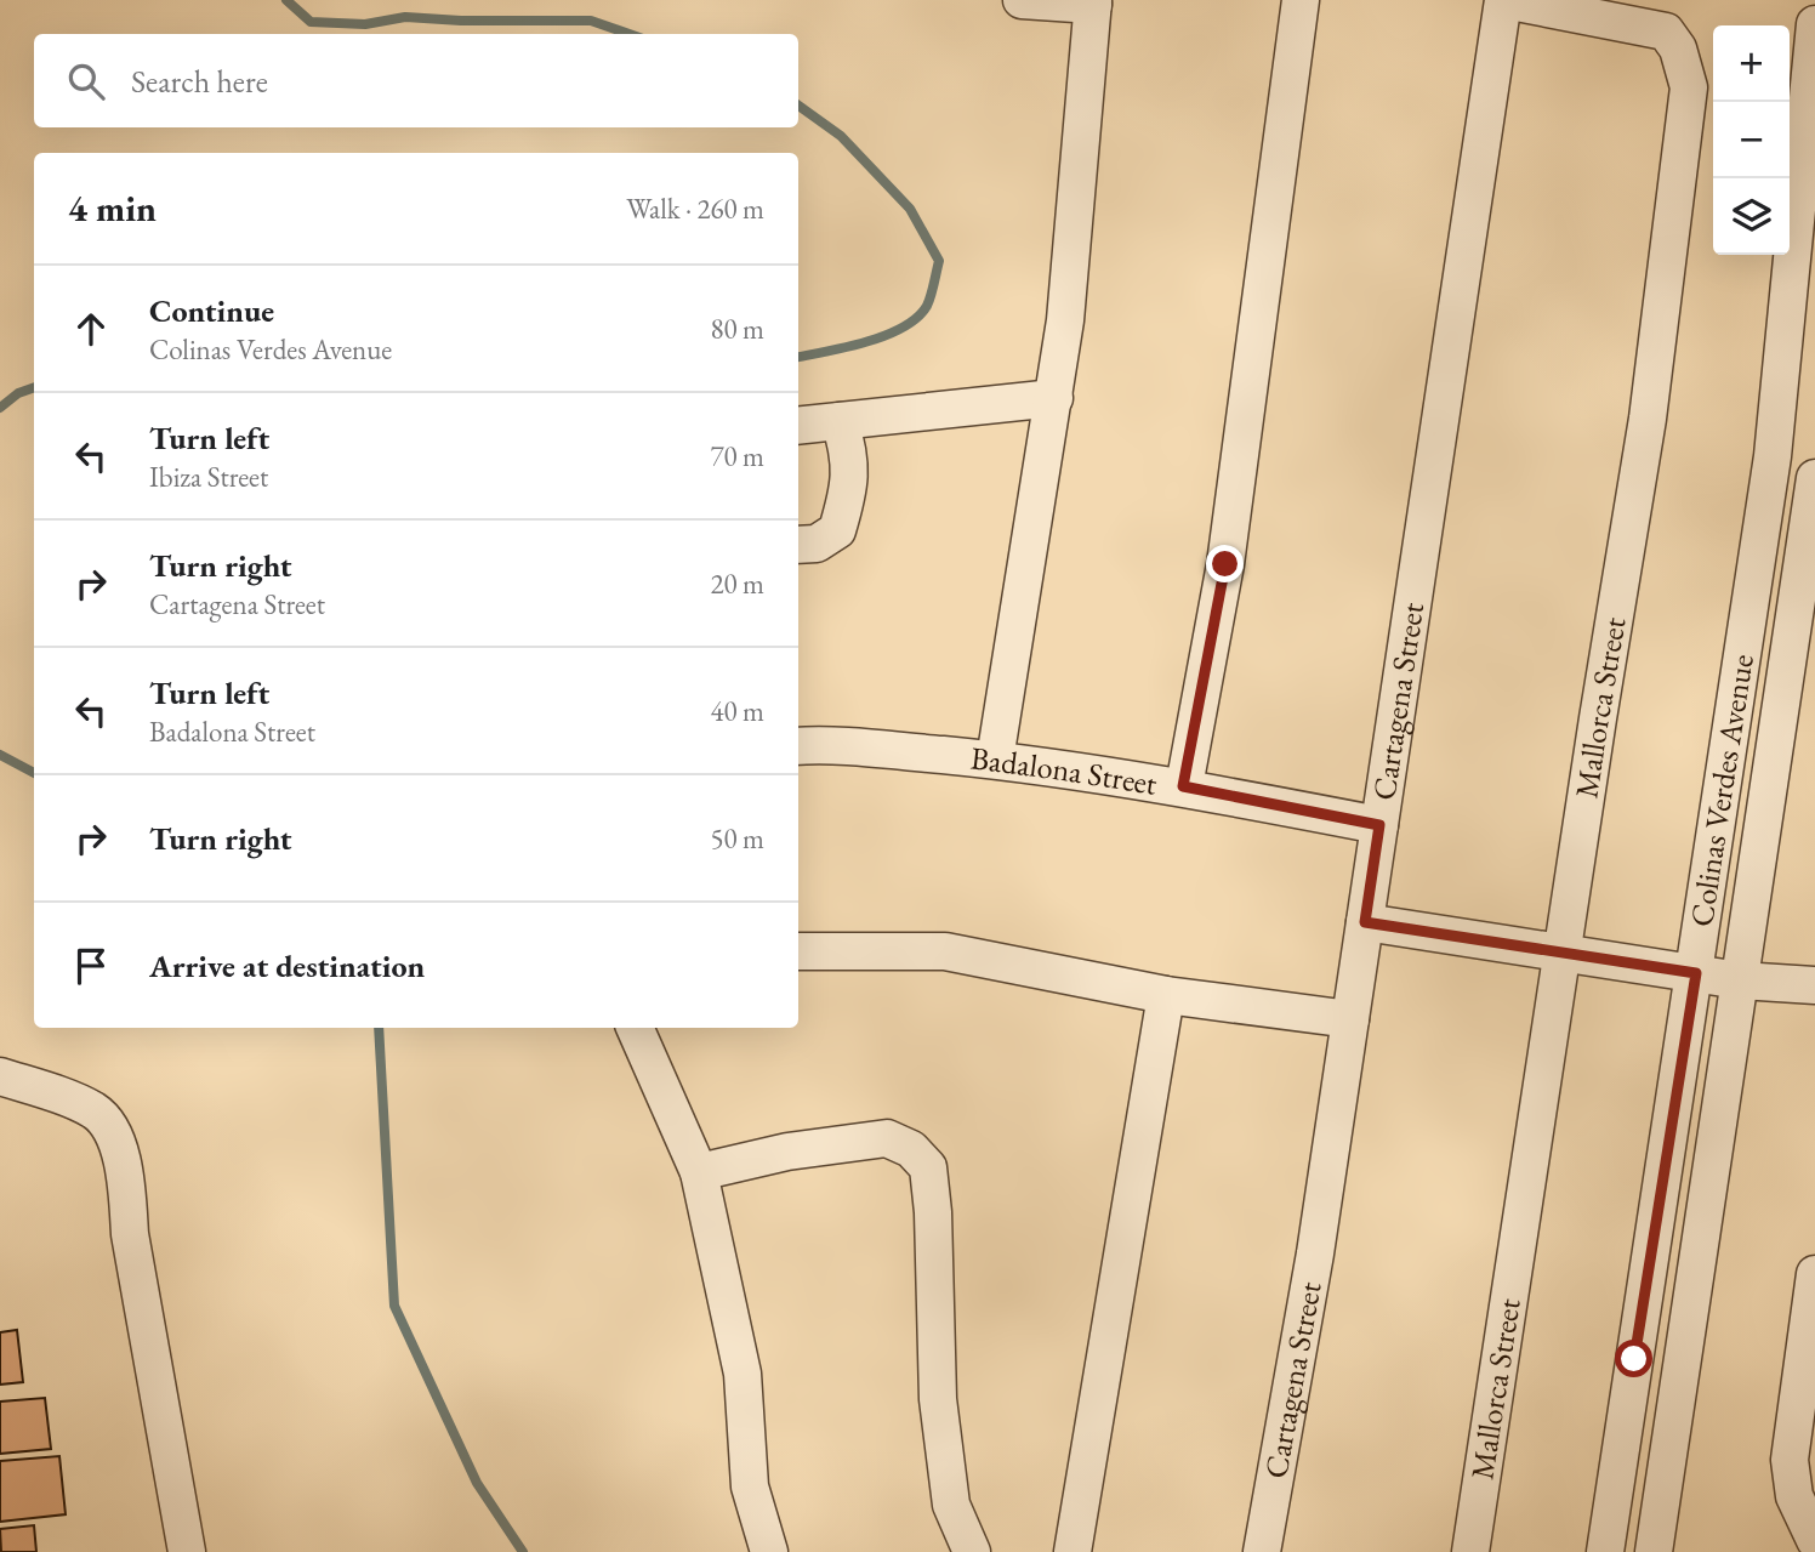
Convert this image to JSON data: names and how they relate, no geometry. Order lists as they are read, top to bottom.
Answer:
{
  "streets": {
    "street": [
      "Cartagena Street",
      "Mallorca Street",
      "Badalona Street",
      "Colinas Verdes Avenue"
    ]
  },
  "crossings": [
    ["Cartagena Street", "Mallorca Street"],
    ["Cartagena Street", "Badalona Street"]
  ],
  "page": {
    "map_buttons": ["+", "−"],
    "search": "Search here",
    "heading": ["4 min", "Walk · 260 m"],
    "list": [
      ["Continue", "Colinas Verdes Avenue", "80 m"],
      ["Turn left", "Ibiza Street", "70 m"],
      ["Turn right", "Cartagena Street", "20 m"],
      ["Turn left", "Badalona Street", "40 m"],
      ["Turn right", "50 m"],
      "Arrive at destination"
    ]
  }
}
